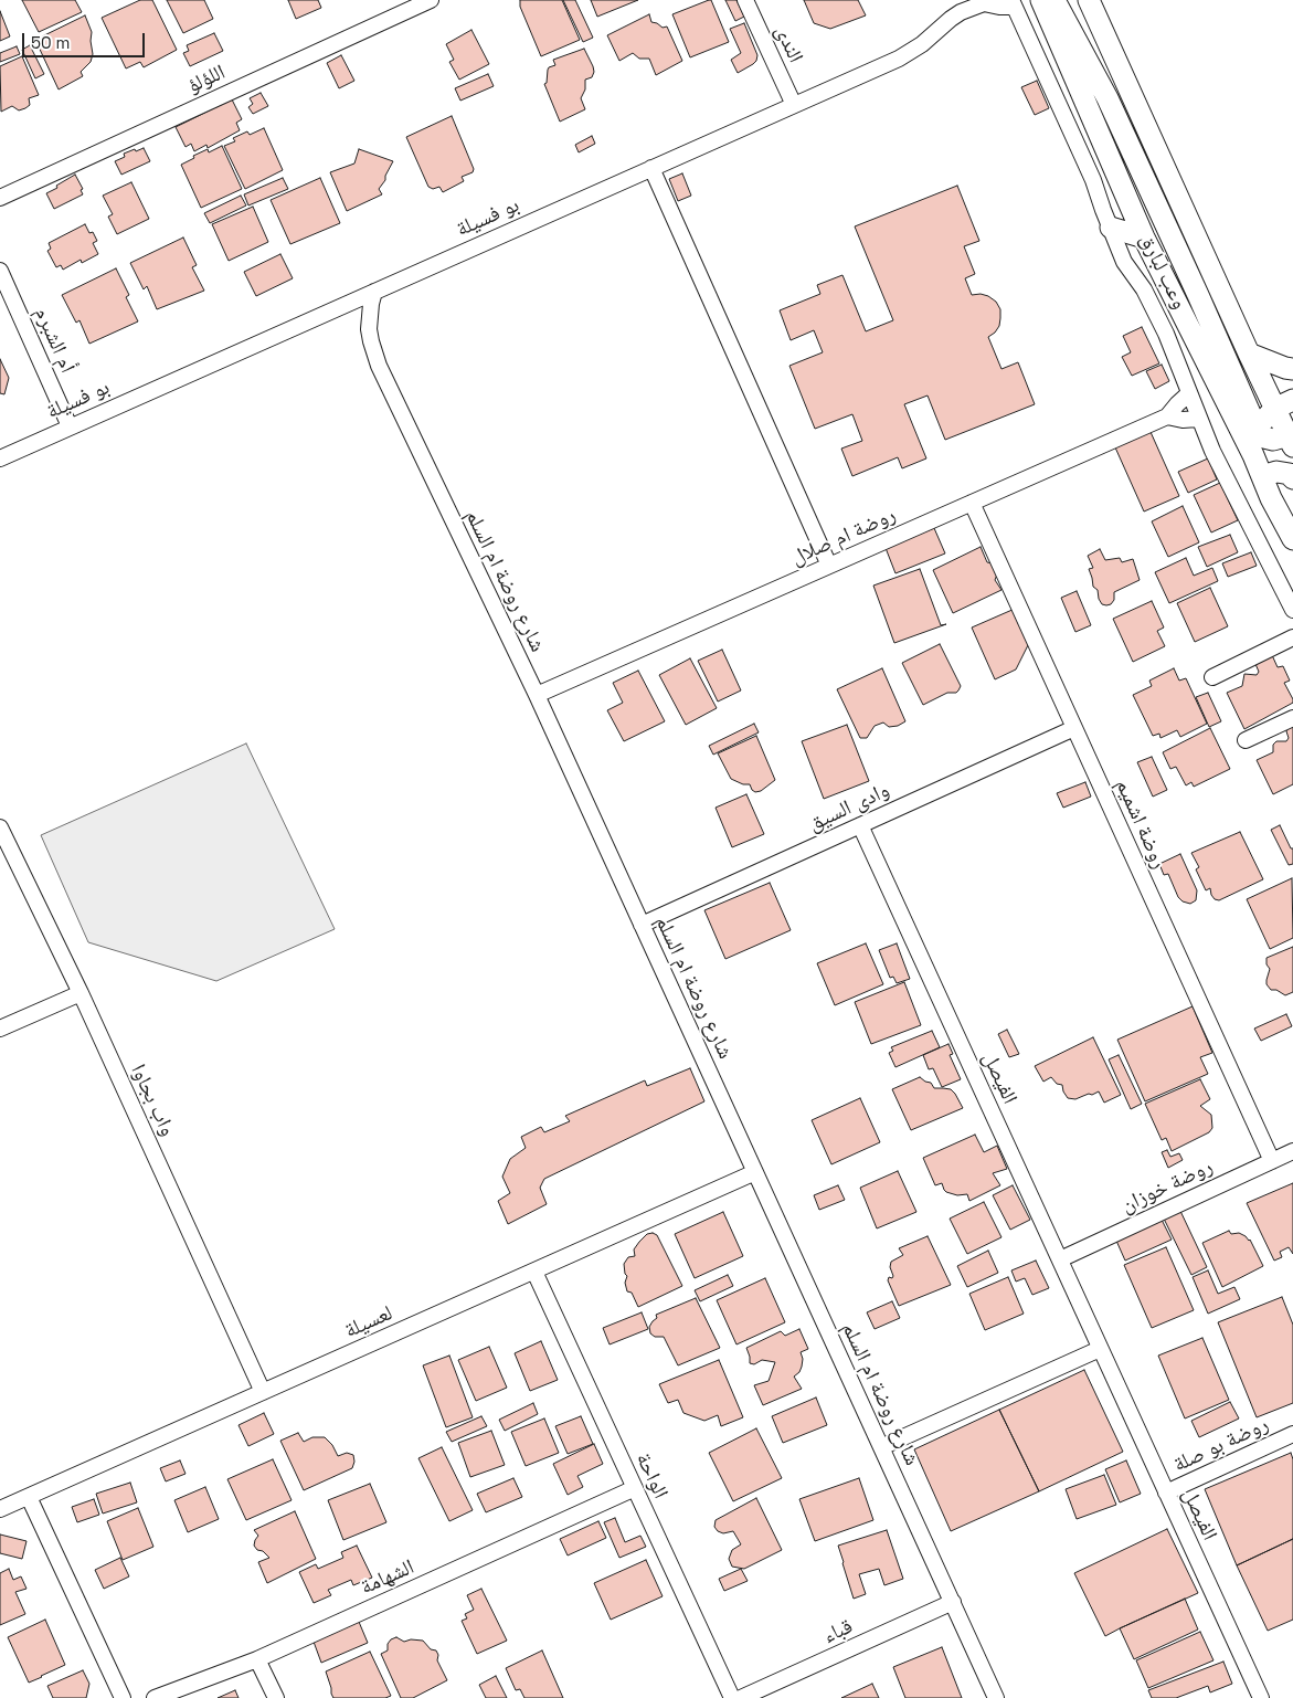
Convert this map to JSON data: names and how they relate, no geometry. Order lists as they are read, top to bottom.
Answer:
{
  "streets": {
    "street": [
      "الندى",
      "اللؤلؤ",
      "بو فسيلة",
      "وعب لبارق",
      "أم الشبرم",
      "روضة ام صلال",
      "شارع روضة ام السلم",
      "وادى السيق",
      "روضة اشميم",
      "الفيصل",
      "واب بجاوا",
      "روضة خوزان",
      "لعسيلة",
      "روضة بو صلة",
      "الواحة",
      "الشهامة",
      "قباء"
    ]
  },
  "crossings": [
    ["الندى", "بو فسيلة"],
    ["بو فسيلة", "أم الشبرم"],
    ["بو فسيلة", "شارع روضة ام السلم"],
    ["روضة ام صلال", "شارع روضة ام السلم"],
    ["روضة ام صلال", "روضة اشميم"],
    ["شارع روضة ام السلم", "وادى السيق"],
    ["شارع روضة ام السلم", "لعسيلة"],
    ["شارع روضة ام السلم", "قباء"],
    ["وادى السيق", "روضة اشميم"],
    ["وادى السيق", "الفيصل"],
    ["روضة اشميم", "روضة خوزان"],
    ["الفيصل", "روضة خوزان"],
    ["الفيصل", "روضة بو صلة"],
    ["واب بجاوا", "لعسيلة"],
    ["لعسيلة", "الواحة"],
    ["الواحة", "الشهامة"]
  ],
  "scale_bar": "50 m"
}
